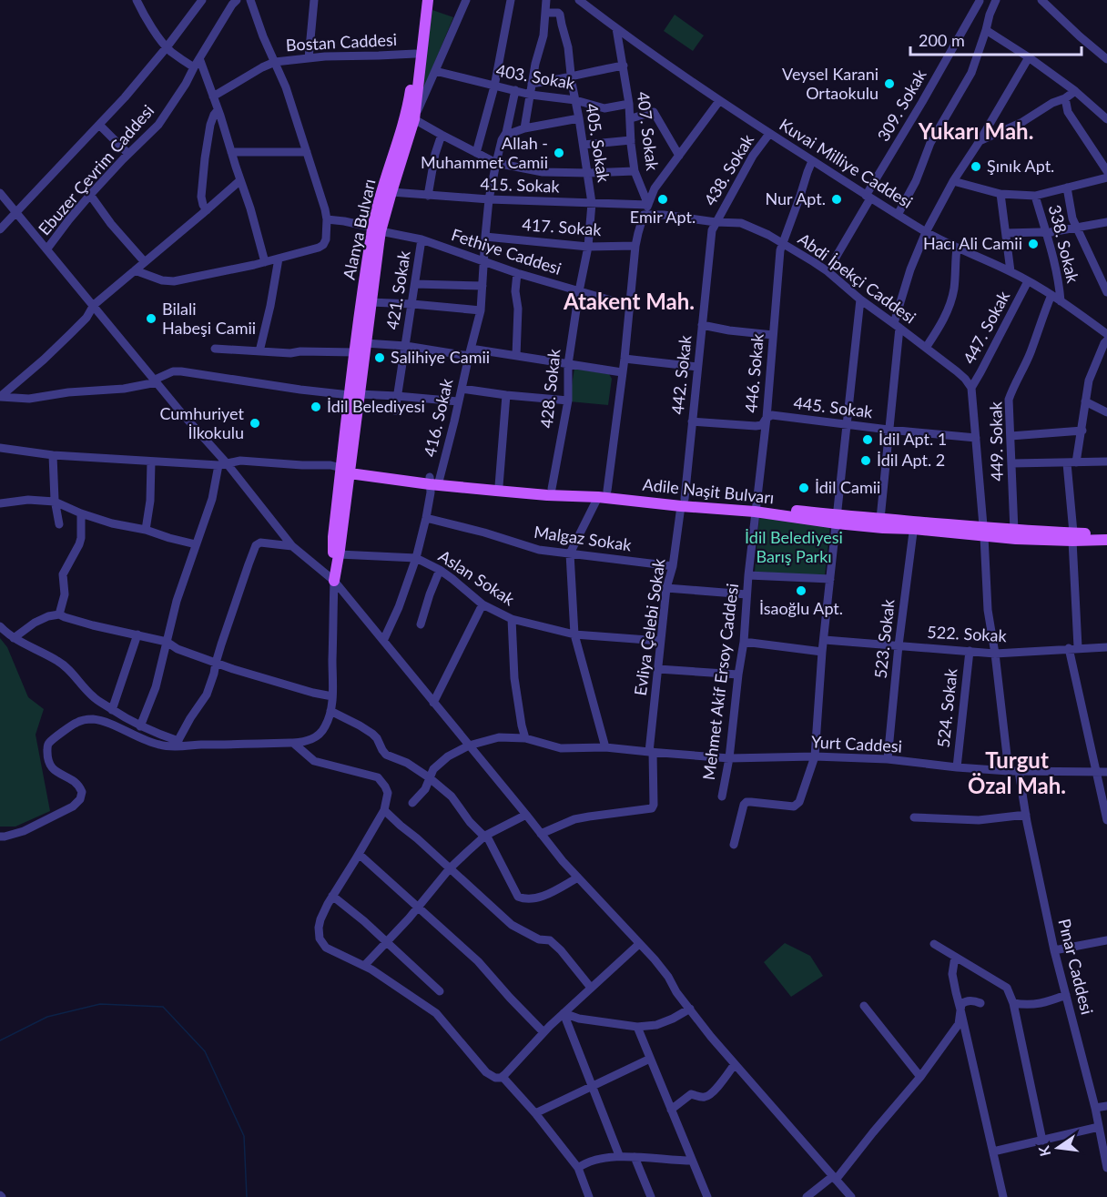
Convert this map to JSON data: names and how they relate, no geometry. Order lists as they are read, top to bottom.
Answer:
{
  "streets": {
    "main road": ["Alanya Bulvarı", "Adile Naşit Bulvarı"],
    "street": [
      "Bostan Caddesi",
      "403. Sokak",
      "309. Sokak",
      "407. Sokak",
      "405. Sokak",
      "Kuvai Milliye Caddesi",
      "Ebuzer Çevrim Caddesi",
      "438. Sokak",
      "415. Sokak",
      "417. Sokak",
      "338. Sokak",
      "Fethiye Caddesi",
      "Abdi İpekçi Caddesi",
      "421. Sokak",
      "447. Sokak",
      "446. Sokak",
      "442. Sokak",
      "428. Sokak",
      "445. Sokak",
      "416. Sokak",
      "449. Sokak",
      "Malgaz Sokak",
      "Aslan Sokak",
      "Evliya Çelebi Sokak",
      "522. Sokak",
      "523. Sokak",
      "Mehmet Akif Ersoy Caddesi",
      "524. Sokak",
      "Yurt Caddesi",
      "Pınar Caddesi"
    ]
  },
  "crossings": [
    ["Bostan Caddesi", "Alanya Bulvarı"],
    ["403. Sokak", "407. Sokak"],
    ["403. Sokak", "405. Sokak"],
    ["403. Sokak", "416. Sokak"],
    ["309. Sokak", "Kuvai Milliye Caddesi"],
    ["309. Sokak", "Abdi İpekçi Caddesi"],
    ["407. Sokak", "Kuvai Milliye Caddesi"],
    ["407. Sokak", "415. Sokak"],
    ["405. Sokak", "415. Sokak"],
    ["405. Sokak", "417. Sokak"],
    ["405. Sokak", "Fethiye Caddesi"],
    ["405. Sokak", "428. Sokak"],
    ["Kuvai Milliye Caddesi", "438. Sokak"],
    ["Kuvai Milliye Caddesi", "338. Sokak"],
    ["Kuvai Milliye Caddesi", "447. Sokak"],
    ["Kuvai Milliye Caddesi", "446. Sokak"],
    ["Kuvai Milliye Caddesi", "449. Sokak"],
    ["438. Sokak", "Abdi İpekçi Caddesi"],
    ["438. Sokak", "442. Sokak"],
    ["415. Sokak", "Alanya Bulvarı"],
    ["415. Sokak", "416. Sokak"],
    ["417. Sokak", "416. Sokak"],
    ["Alanya Bulvarı", "Fethiye Caddesi"],
    ["Alanya Bulvarı", "Adile Naşit Bulvarı"],
    ["Fethiye Caddesi", "421. Sokak"],
    ["Fethiye Caddesi", "428. Sokak"],
    ["Fethiye Caddesi", "416. Sokak"],
    ["Abdi İpekçi Caddesi", "447. Sokak"],
    ["Abdi İpekçi Caddesi", "446. Sokak"],
    ["Abdi İpekçi Caddesi", "442. Sokak"],
    ["446. Sokak", "445. Sokak"],
    ["446. Sokak", "Adile Naşit Bulvarı"],
    ["446. Sokak", "Mehmet Akif Ersoy Caddesi"],
    ["442. Sokak", "445. Sokak"],
    ["442. Sokak", "Adile Naşit Bulvarı"],
    ["442. Sokak", "Evliya Çelebi Sokak"],
    ["428. Sokak", "Adile Naşit Bulvarı"],
    ["416. Sokak", "Adile Naşit Bulvarı"],
    ["416. Sokak", "Malgaz Sokak"],
    ["416. Sokak", "Aslan Sokak"],
    ["449. Sokak", "Adile Naşit Bulvarı"],
    ["Adile Naşit Bulvarı", "Evliya Çelebi Sokak"],
    ["Adile Naşit Bulvarı", "523. Sokak"],
    ["Adile Naşit Bulvarı", "Mehmet Akif Ersoy Caddesi"],
    ["Malgaz Sokak", "Evliya Çelebi Sokak"],
    ["Aslan Sokak", "Evliya Çelebi Sokak"],
    ["Evliya Çelebi Sokak", "Yurt Caddesi"],
    ["522. Sokak", "523. Sokak"],
    ["522. Sokak", "524. Sokak"],
    ["523. Sokak", "Yurt Caddesi"],
    ["Mehmet Akif Ersoy Caddesi", "Yurt Caddesi"],
    ["524. Sokak", "Yurt Caddesi"],
    ["Yurt Caddesi", "Pınar Caddesi"]
  ],
  "districts": ["Yukarı Mah.", "Atakent Mah.", "Turgut Özal Mah."],
  "parks": ["İdil Belediyesi Barış Parkı"],
  "places": [
    "Veysel Karani Ortaokulu",
    "Allah - Muhammet Camii",
    "Şınık Apt.",
    "Emir Apt.",
    "Nur Apt.",
    "Hacı Ali Camii",
    "Bilali Habeşi Camii",
    "Salihiye Camii",
    "İdil Belediyesi",
    "Cumhuriyet İlkokulu",
    "İdil Apt. 1",
    "İdil Apt. 2",
    "İdil Camii",
    "İsaoğlu Apt."
  ],
  "scale_bar": "200 m",
  "north": "left"
}
